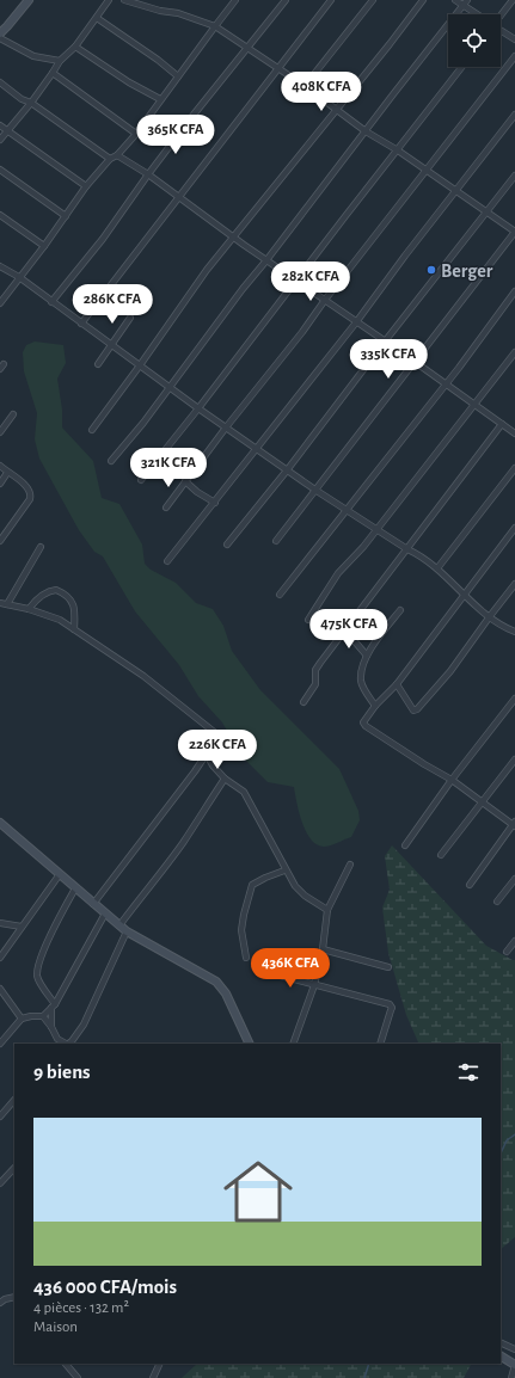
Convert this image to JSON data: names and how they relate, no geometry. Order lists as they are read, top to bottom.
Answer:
{
  "places": ["Berger"],
  "page": {
    "price": [
      "408K CFA",
      "365K CFA",
      "282K CFA",
      "286K CFA",
      "335K CFA",
      "321K CFA",
      "475K CFA",
      "226K CFA",
      "436K CFA"
    ],
    "heading": "9 biens",
    "list": [
      {
        "name": "436 000 CFA/mois",
        "note": "4 pièces · 132 m² · Maison"
      }
    ]
  }
}
